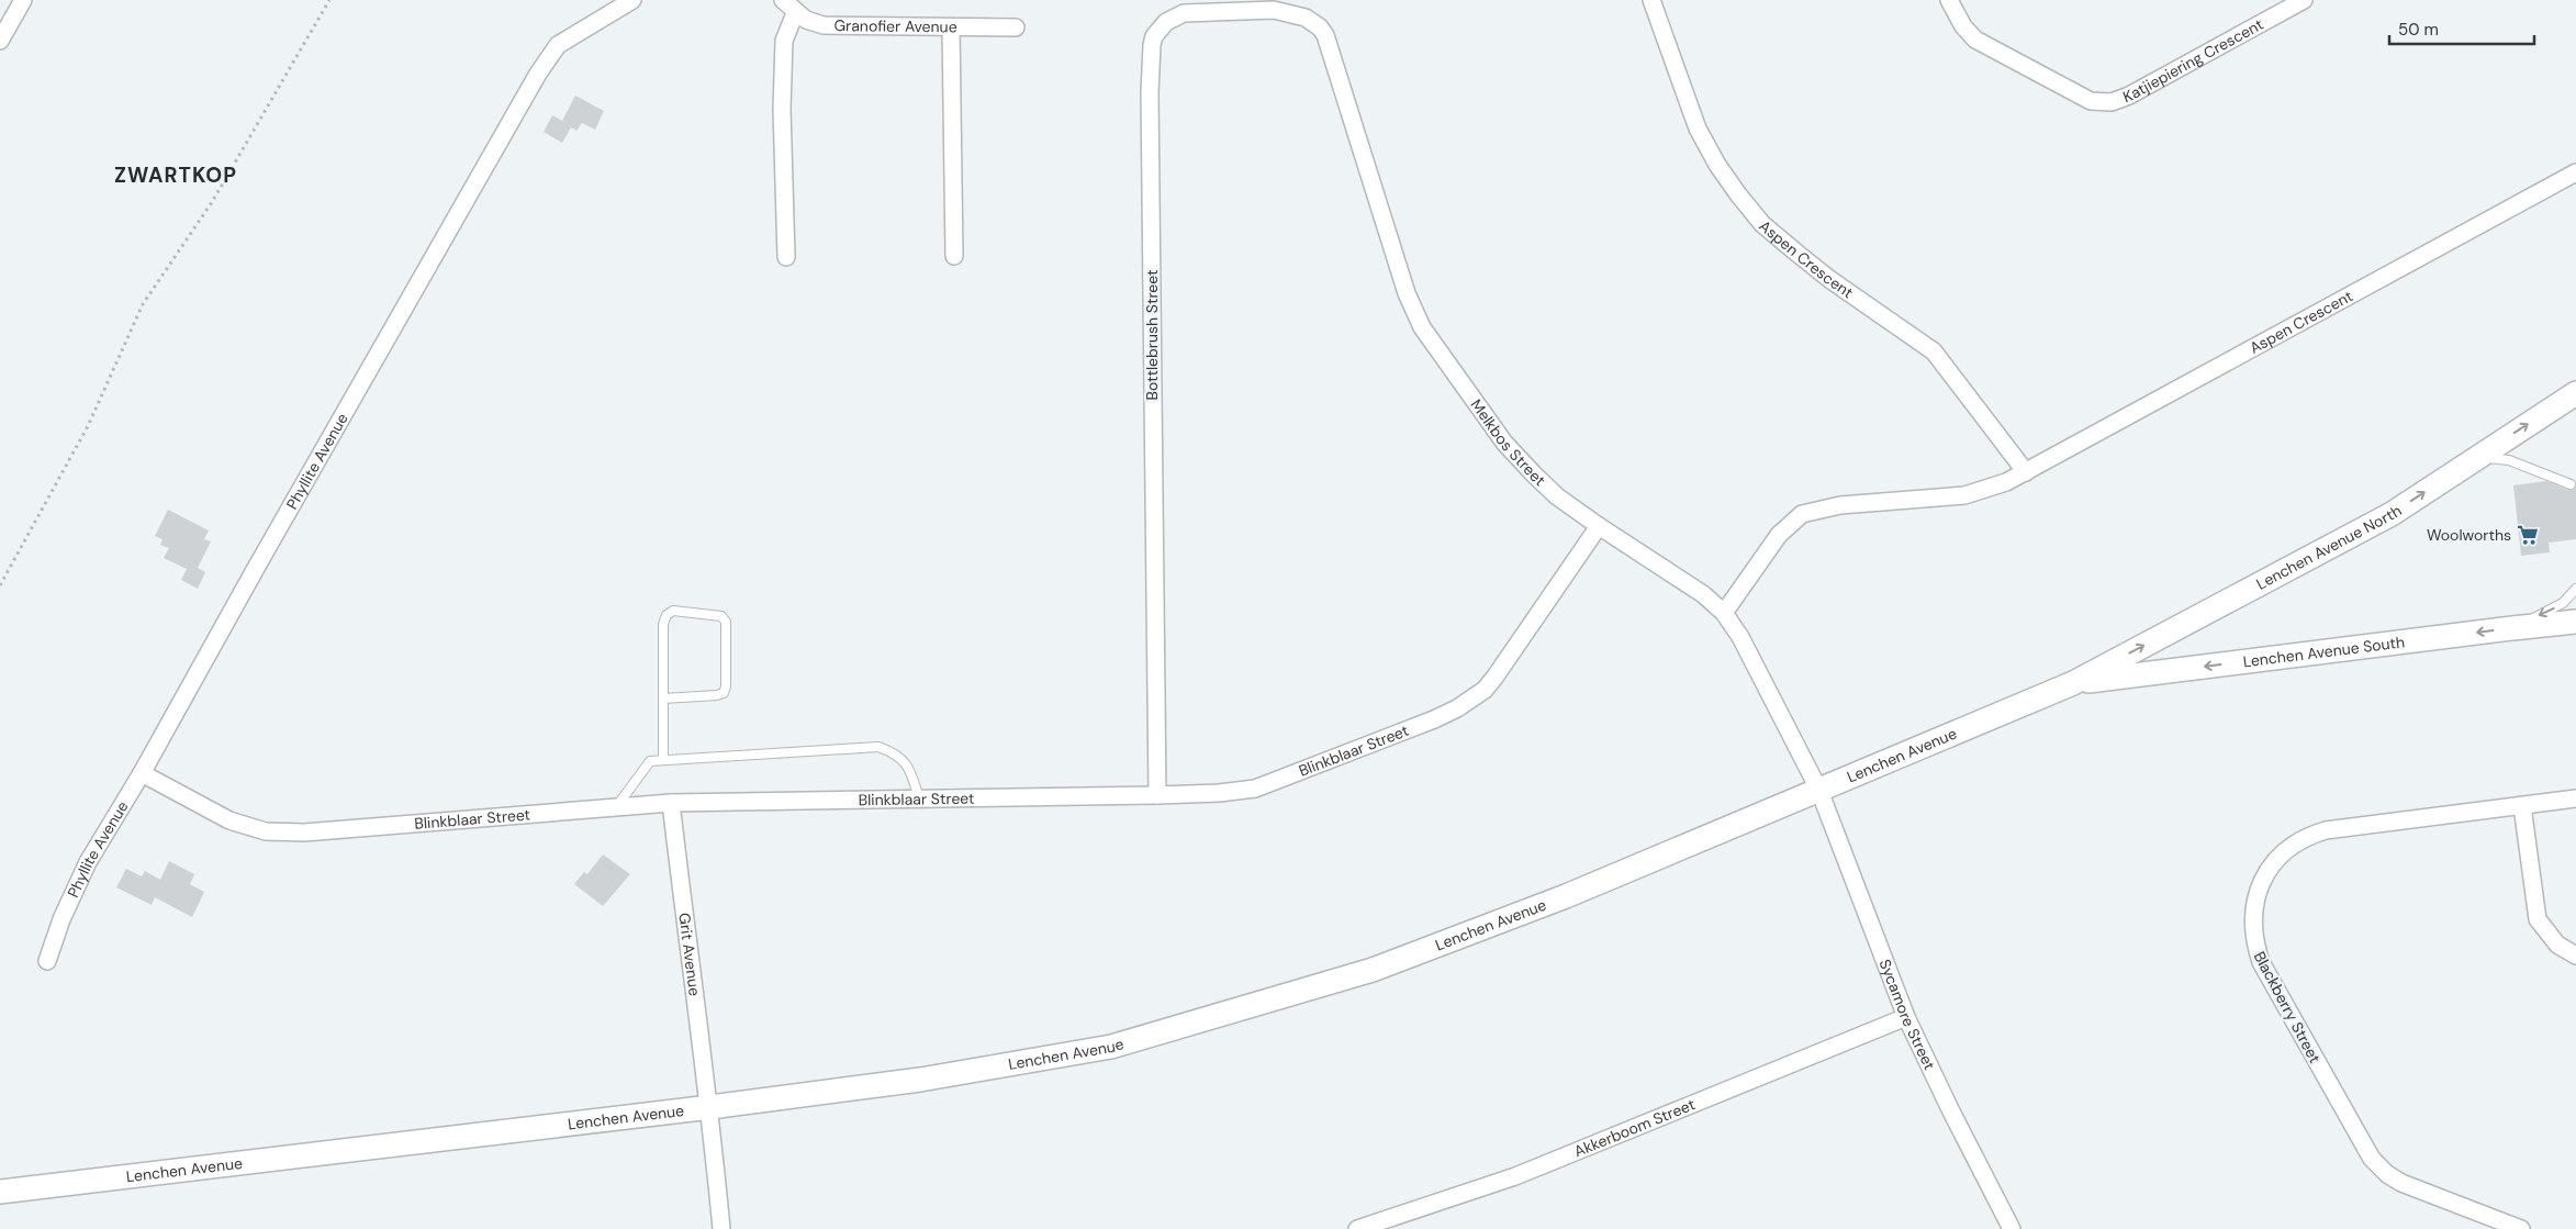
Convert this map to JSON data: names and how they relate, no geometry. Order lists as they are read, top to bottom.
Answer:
{
  "streets": {
    "main road": ["Lenchen Avenue North", "Lenchen Avenue South", "Lenchen Avenue"],
    "street": [
      "Granofier Avenue",
      "Katjiepiering Crescent",
      "Aspen Crescent",
      "Bottlebrush Street",
      "Melkbos Street",
      "Phyllite Avenue",
      "Blinkblaar Street",
      "Grit Avenue",
      "Blackberry Street",
      "Sycamore Street",
      "Akkerboom Street"
    ]
  },
  "crossings": [
    ["Aspen Crescent", "Melkbos Street"],
    ["Bottlebrush Street", "Melkbos Street"],
    ["Bottlebrush Street", "Blinkblaar Street"],
    ["Melkbos Street", "Blinkblaar Street"],
    ["Melkbos Street", "Lenchen Avenue"],
    ["Melkbos Street", "Sycamore Street"],
    ["Phyllite Avenue", "Blinkblaar Street"],
    ["Lenchen Avenue North", "Lenchen Avenue South"],
    ["Lenchen Avenue North", "Lenchen Avenue"],
    ["Lenchen Avenue South", "Lenchen Avenue"],
    ["Blinkblaar Street", "Grit Avenue"],
    ["Lenchen Avenue", "Grit Avenue"],
    ["Lenchen Avenue", "Sycamore Street"],
    ["Sycamore Street", "Akkerboom Street"]
  ],
  "one_way": ["Lenchen Avenue North", "Lenchen Avenue South"],
  "districts": ["ZWARTKOP"],
  "places": {
    "supermarket": ["Woolworths"]
  },
  "scale_bar": "50 m"
}
